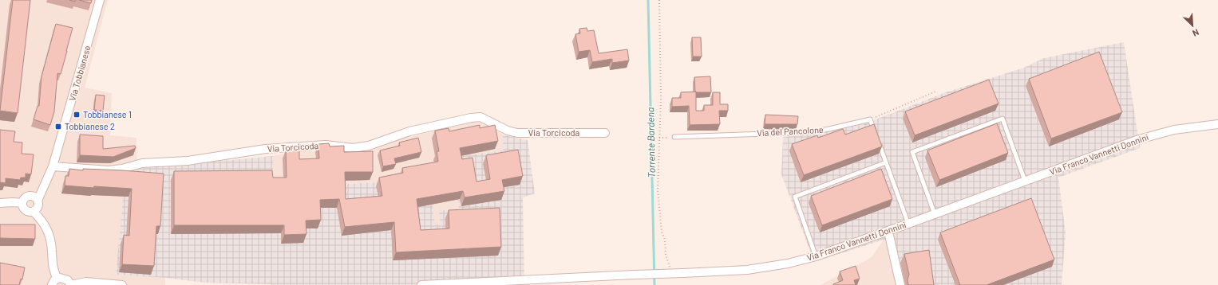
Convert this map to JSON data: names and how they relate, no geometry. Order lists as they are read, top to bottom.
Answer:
{
  "streets": {
    "street": ["Via Tobbianese", "Via Torcicoda", "Via Franco Vannetti Donnini"],
    "lane": ["Via del Pancolone"]
  },
  "crossings": [
    ["Via Tobbianese", "Via Torcicoda"]
  ],
  "water": ["Torrente Bardena"],
  "places": {
    "transit": ["Tobbianese 1", "Tobbianese 2"]
  },
  "north": "bottom right"
}
